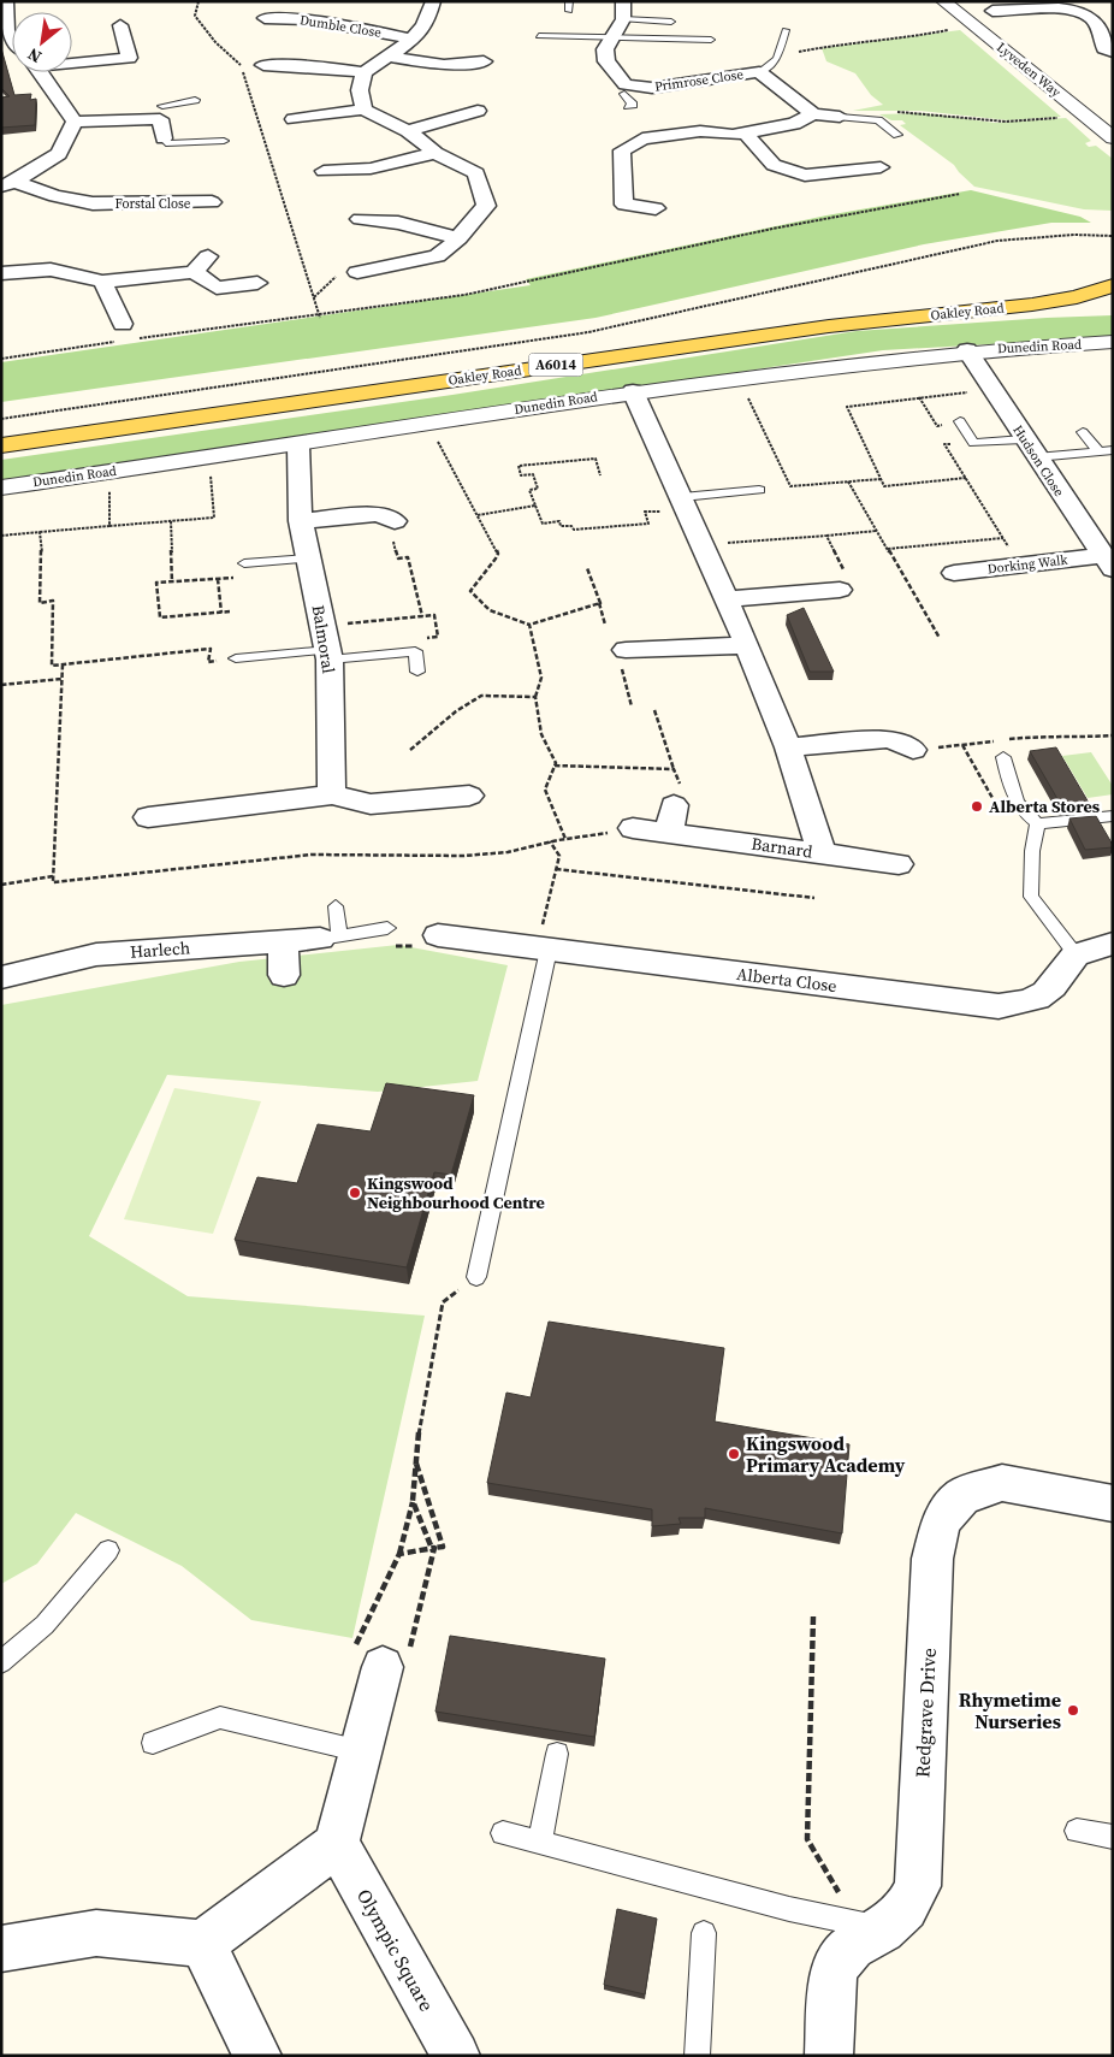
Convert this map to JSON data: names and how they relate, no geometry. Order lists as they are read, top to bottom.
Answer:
{
  "streets": {
    "main road": ["Oakley Road", "A6014"],
    "street": [
      "Dumble Close",
      "Lyveden Way",
      "Primrose Close",
      "Forstal Close",
      "Dunedin Road",
      "Hudson Close",
      "Dorking Walk",
      "Balmoral",
      "Barnard",
      "Harlech",
      "Alberta Close",
      "Redgrave Drive",
      "Olympic Square"
    ]
  },
  "crossings": [
    ["Dunedin Road", "Hudson Close"],
    ["Dunedin Road", "Balmoral"],
    ["Dunedin Road", "Barnard"],
    ["Hudson Close", "Dorking Walk"]
  ],
  "places": [
    "Alberta Stores",
    "Kingswood Neighbourhood Centre",
    "Kingswood Primary Academy",
    "Rhymetime Nurseries"
  ],
  "north": "bottom left"
}
